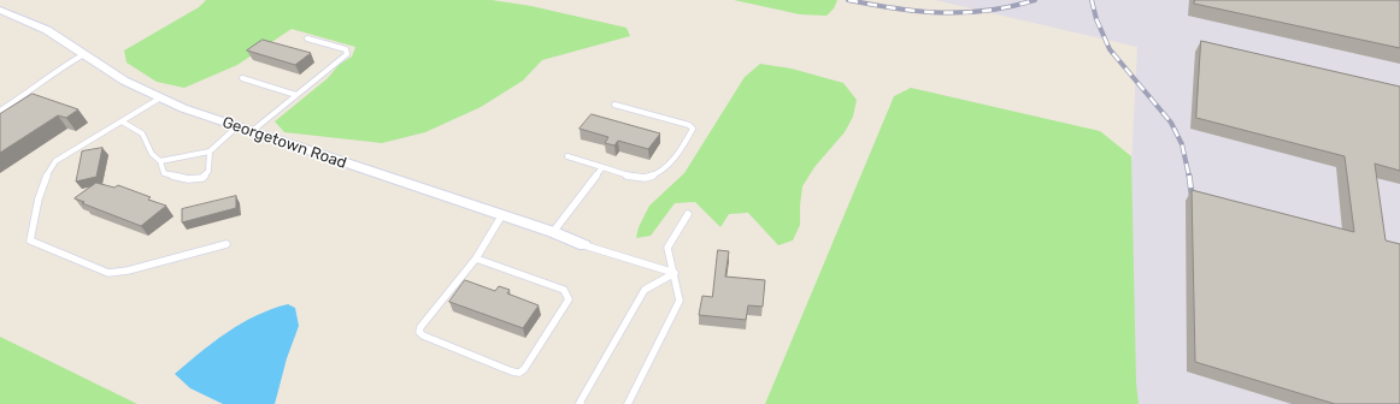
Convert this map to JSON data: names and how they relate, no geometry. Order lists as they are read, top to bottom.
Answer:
{
  "streets": {
    "street": ["Georgetown Road"]
  }
}
